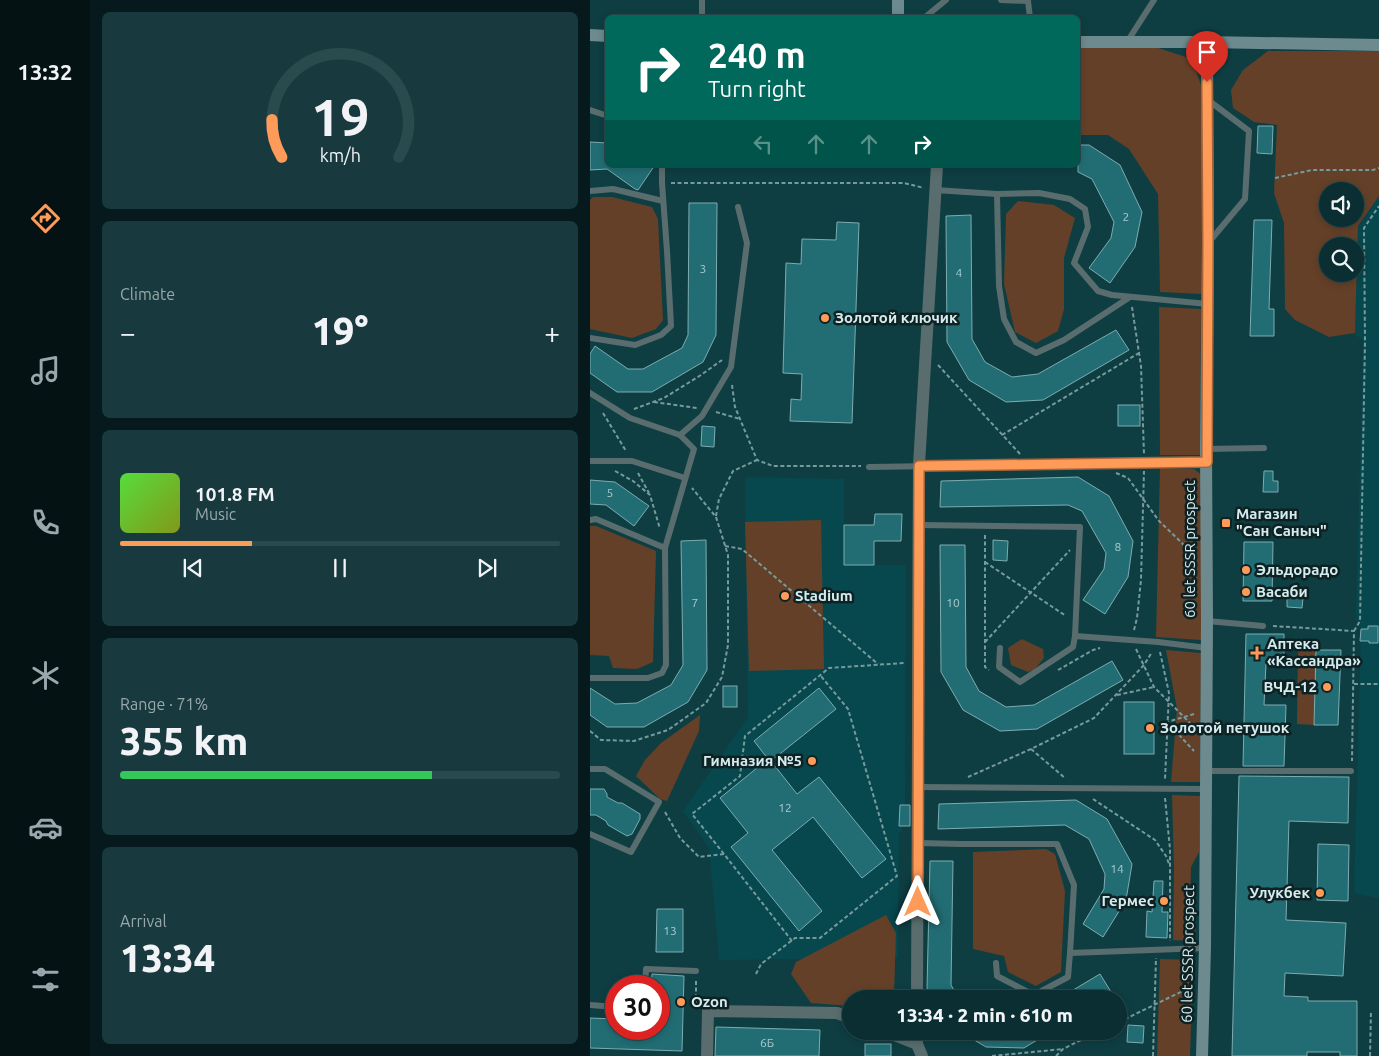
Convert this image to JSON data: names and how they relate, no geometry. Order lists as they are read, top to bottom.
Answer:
{
  "streets": {
    "street": ["60 let SSSR prospect"]
  },
  "places": {
    "other": [
      "Золотой ключик",
      "Эльдорадо",
      "Васаби",
      "Stadium",
      "ВЧД-12",
      "Золотой петушок",
      "Гимназия №5",
      "Улукбек",
      "Гермес",
      "Ozon"
    ],
    "transit": ["Магазин \"Сан Саныч\""],
    "health": ["Аптека «Кассандра»"]
  },
  "house_numbers": [
    "2",
    "3",
    "4",
    "5",
    "8",
    "7",
    "10",
    "12",
    "14",
    "13",
    "6Б"
  ],
  "page": {
    "tabs": "13:32",
    "turn": ["240 m", "Turn right"],
    "tile": [
      "Climate",
      ["Range · 71%", "355 km"],
      ["Arrival", "13:34"]
    ],
    "heat": ["−", "19°", "+"],
    "song": ["101.8 FM", "Music"],
    "limit": "30",
    "trip": "13:34 · 2 min · 610 m",
    "gauge": ["19", "km/h"]
  }
}
